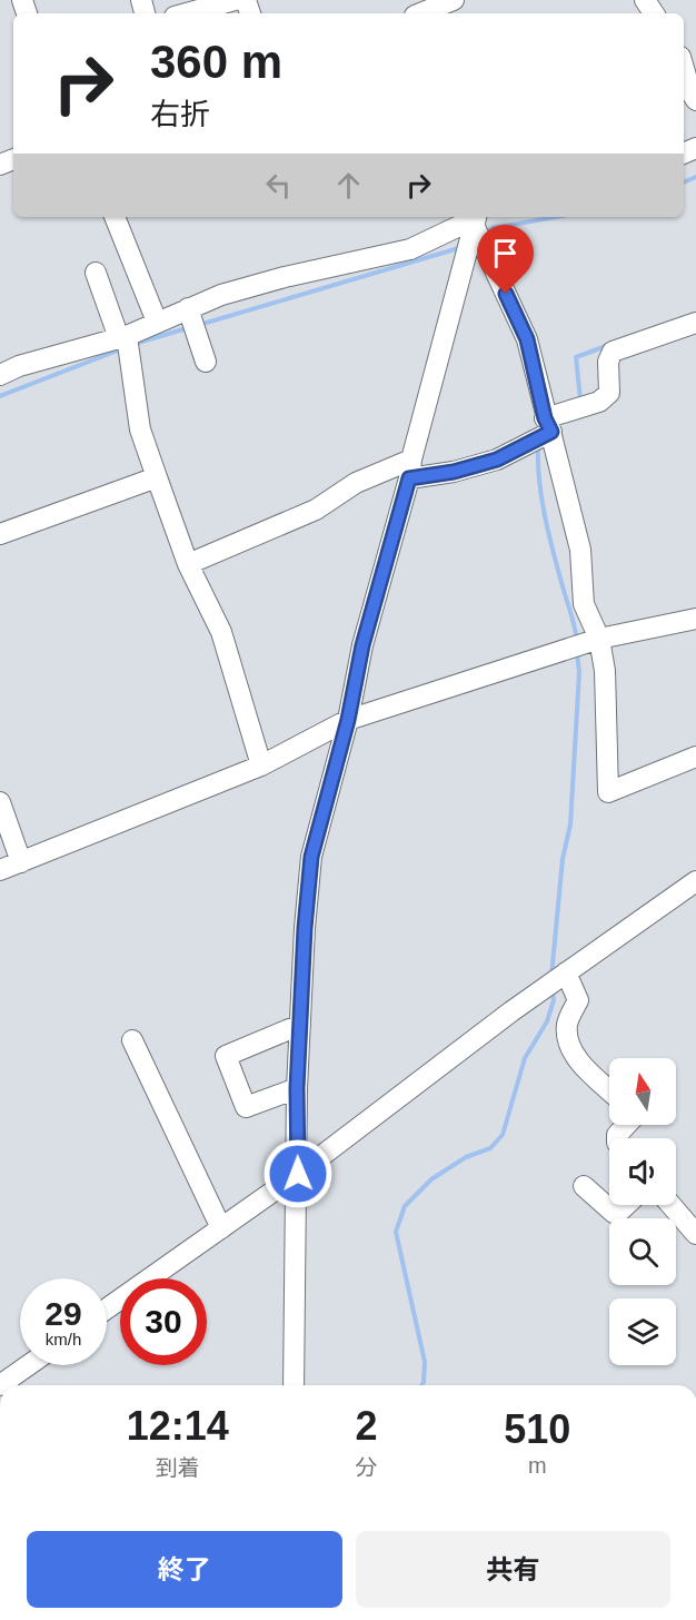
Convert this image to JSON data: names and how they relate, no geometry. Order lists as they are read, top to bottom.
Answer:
{
  "north": "top",
  "page": {
    "turn": ["360 m", "右折"],
    "speed": "29 km/h",
    "limit": "30",
    "eta": [
      "12:14",
      "到着",
      "2",
      "分",
      "510",
      "m"
    ],
    "buttons": ["終了", "共有"]
  }
}
